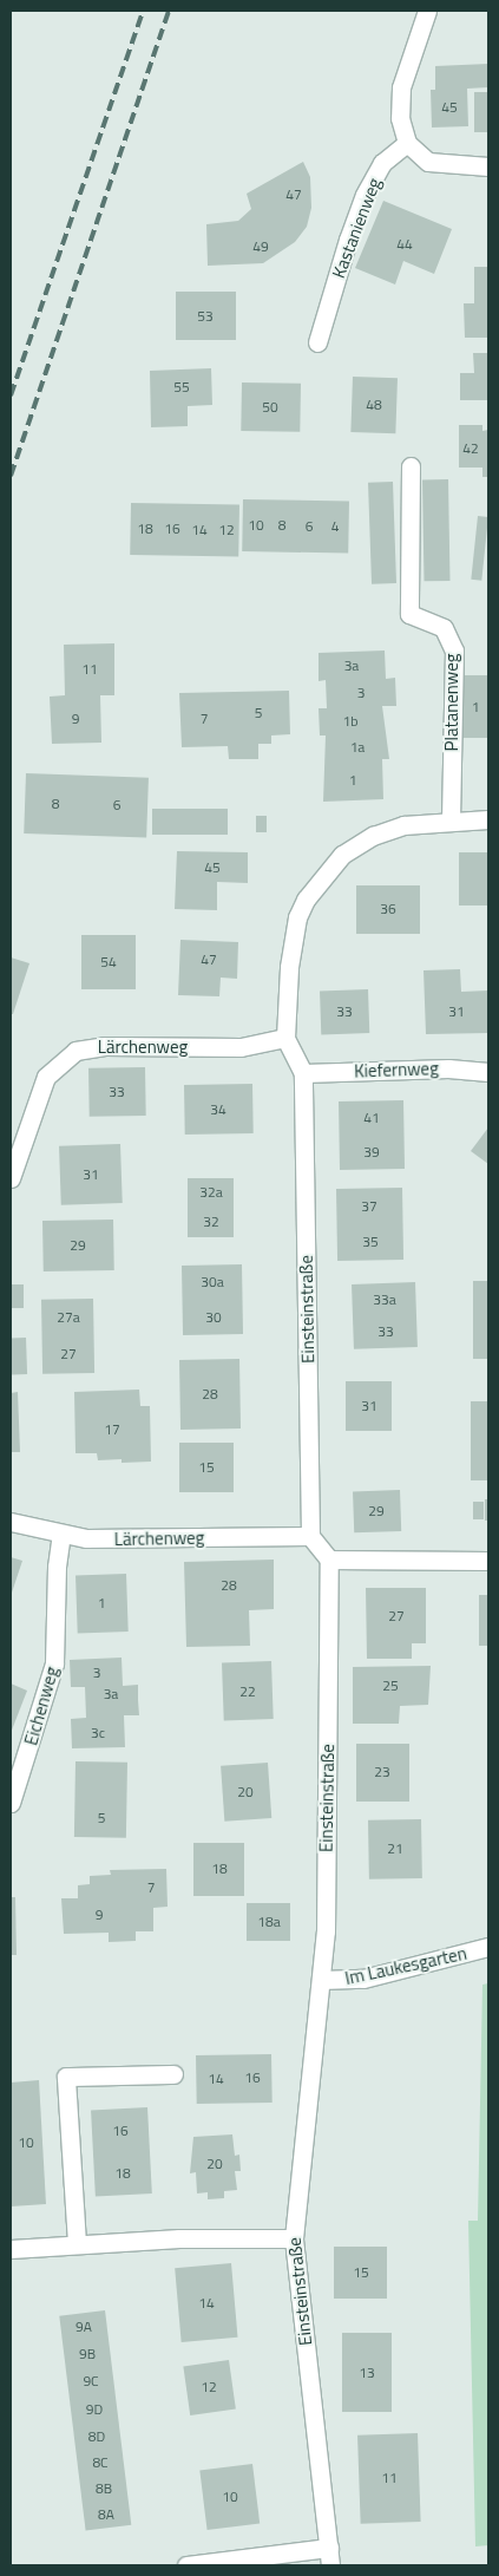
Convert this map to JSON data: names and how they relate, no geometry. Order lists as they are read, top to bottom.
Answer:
{
  "streets": {
    "street": [
      "Kastanienweg",
      "Platanenweg",
      "Lärchenweg",
      "Kiefernweg",
      "Einsteinstraße",
      "Eichenweg",
      "Im Laukesgarten"
    ]
  },
  "crossings": [
    ["Lärchenweg", "Einsteinstraße"],
    ["Lärchenweg", "Eichenweg"],
    ["Kiefernweg", "Einsteinstraße"],
    ["Einsteinstraße", "Im Laukesgarten"]
  ],
  "house_numbers": [
    "45",
    "47",
    "44",
    "49",
    "53",
    "55",
    "48",
    "50",
    "42",
    "10",
    "8",
    "6",
    "4",
    "18",
    "16",
    "14",
    "12",
    "3a",
    "11",
    "3",
    "1",
    "5",
    "9",
    "7",
    "1b",
    "1a",
    "1",
    "8",
    "6",
    "45",
    "36",
    "47",
    "54",
    "33",
    "31",
    "33",
    "34",
    "41",
    "39",
    "31",
    "32a",
    "37",
    "32",
    "35",
    "29",
    "30a",
    "33a",
    "27a",
    "30",
    "33",
    "27",
    "28",
    "31",
    "17",
    "15",
    "29",
    "28",
    "1",
    "27",
    "3",
    "25",
    "22",
    "3a",
    "3c",
    "23",
    "20",
    "5",
    "21",
    "18",
    "7",
    "9",
    "18a",
    "16",
    "14",
    "16",
    "10",
    "20",
    "18",
    "15",
    "14",
    "9A",
    "9B",
    "13",
    "9C",
    "12",
    "9D",
    "8D",
    "8C",
    "11",
    "8B",
    "10",
    "8A"
  ]
}
